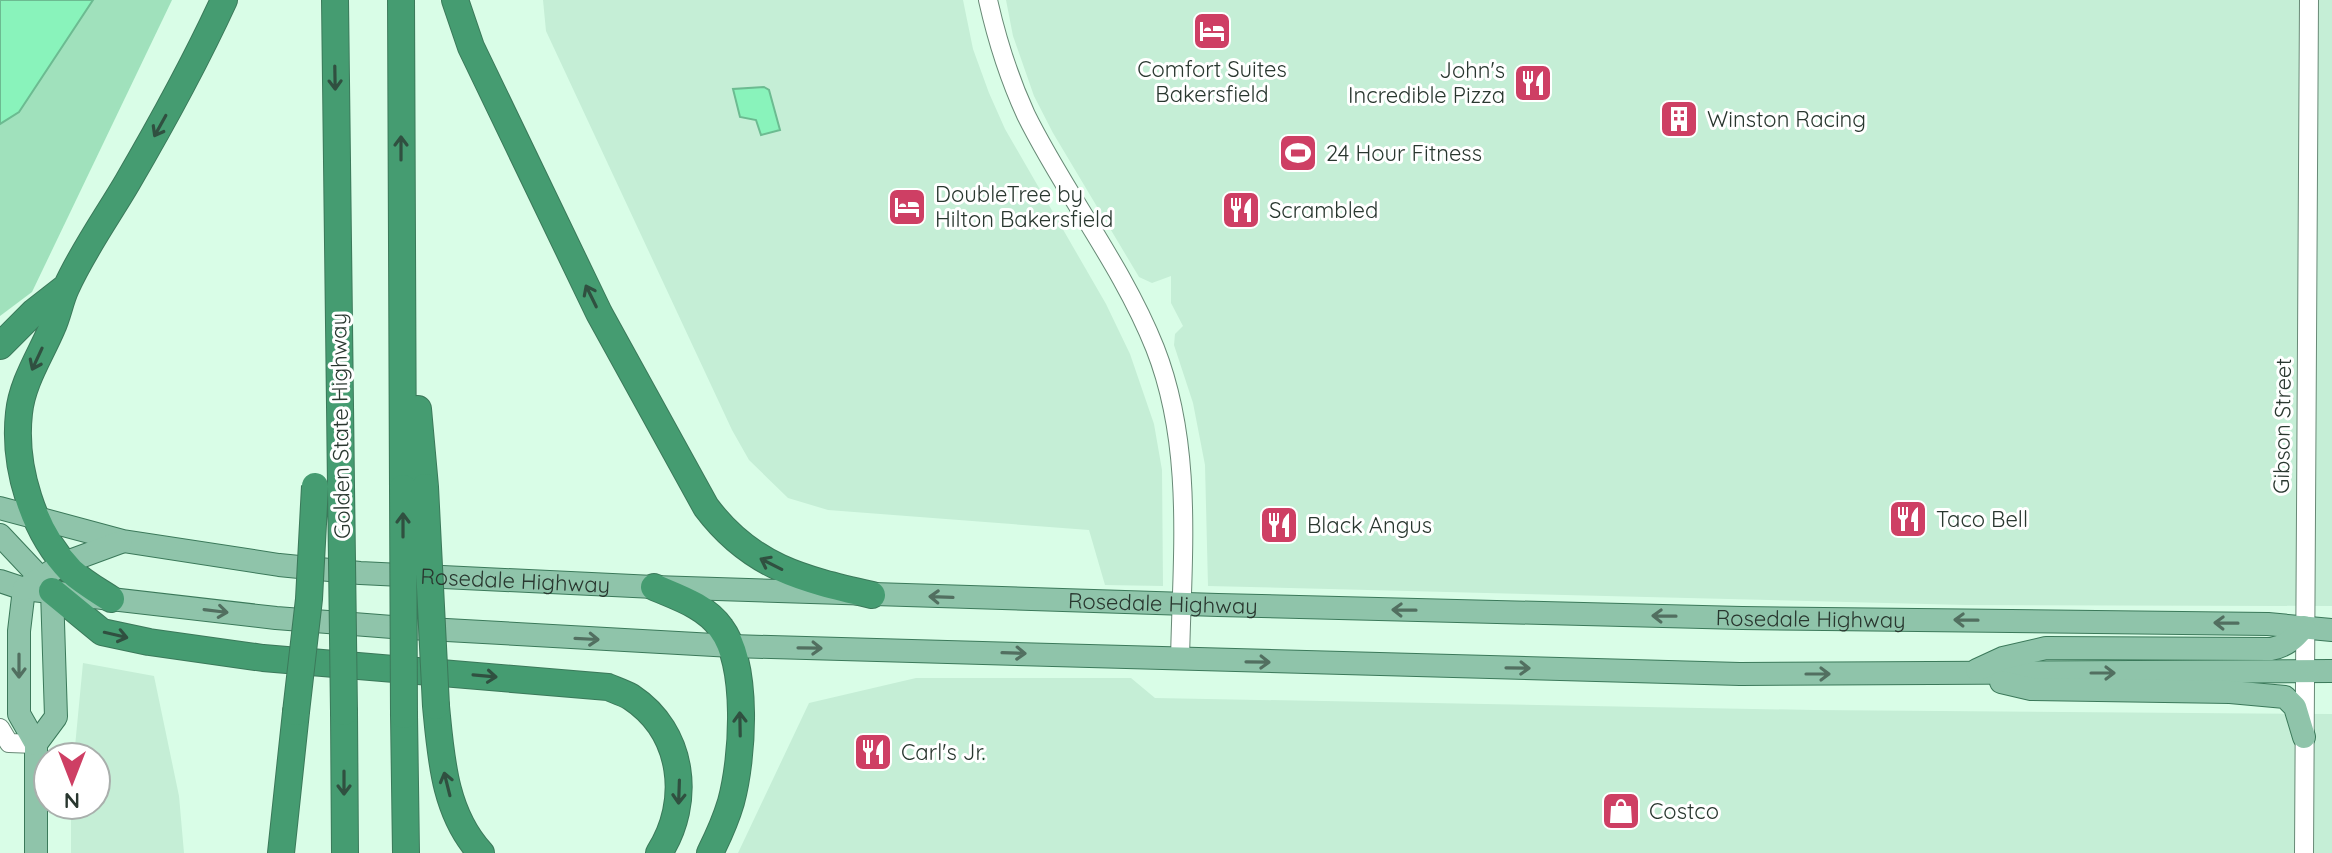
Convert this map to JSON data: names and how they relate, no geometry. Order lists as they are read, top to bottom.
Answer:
{
  "streets": {
    "highway": ["Golden State Highway"],
    "main road": ["Rosedale Highway"],
    "street": ["Gibson Street"]
  },
  "crossings": [
    ["Gibson Street", "Rosedale Highway"]
  ],
  "places": {
    "hotel": ["Comfort Suites Bakersfield", "DoubleTree by Hilton Bakersfield"],
    "restaurant": [
      "John's Incredible Pizza",
      "Scrambled",
      "Taco Bell",
      "Black Angus",
      "Carl's Jr."
    ],
    "building": ["Winston Racing"],
    "sports": ["24 Hour Fitness"],
    "shop": ["Costco"]
  },
  "north": "bottom"
}
